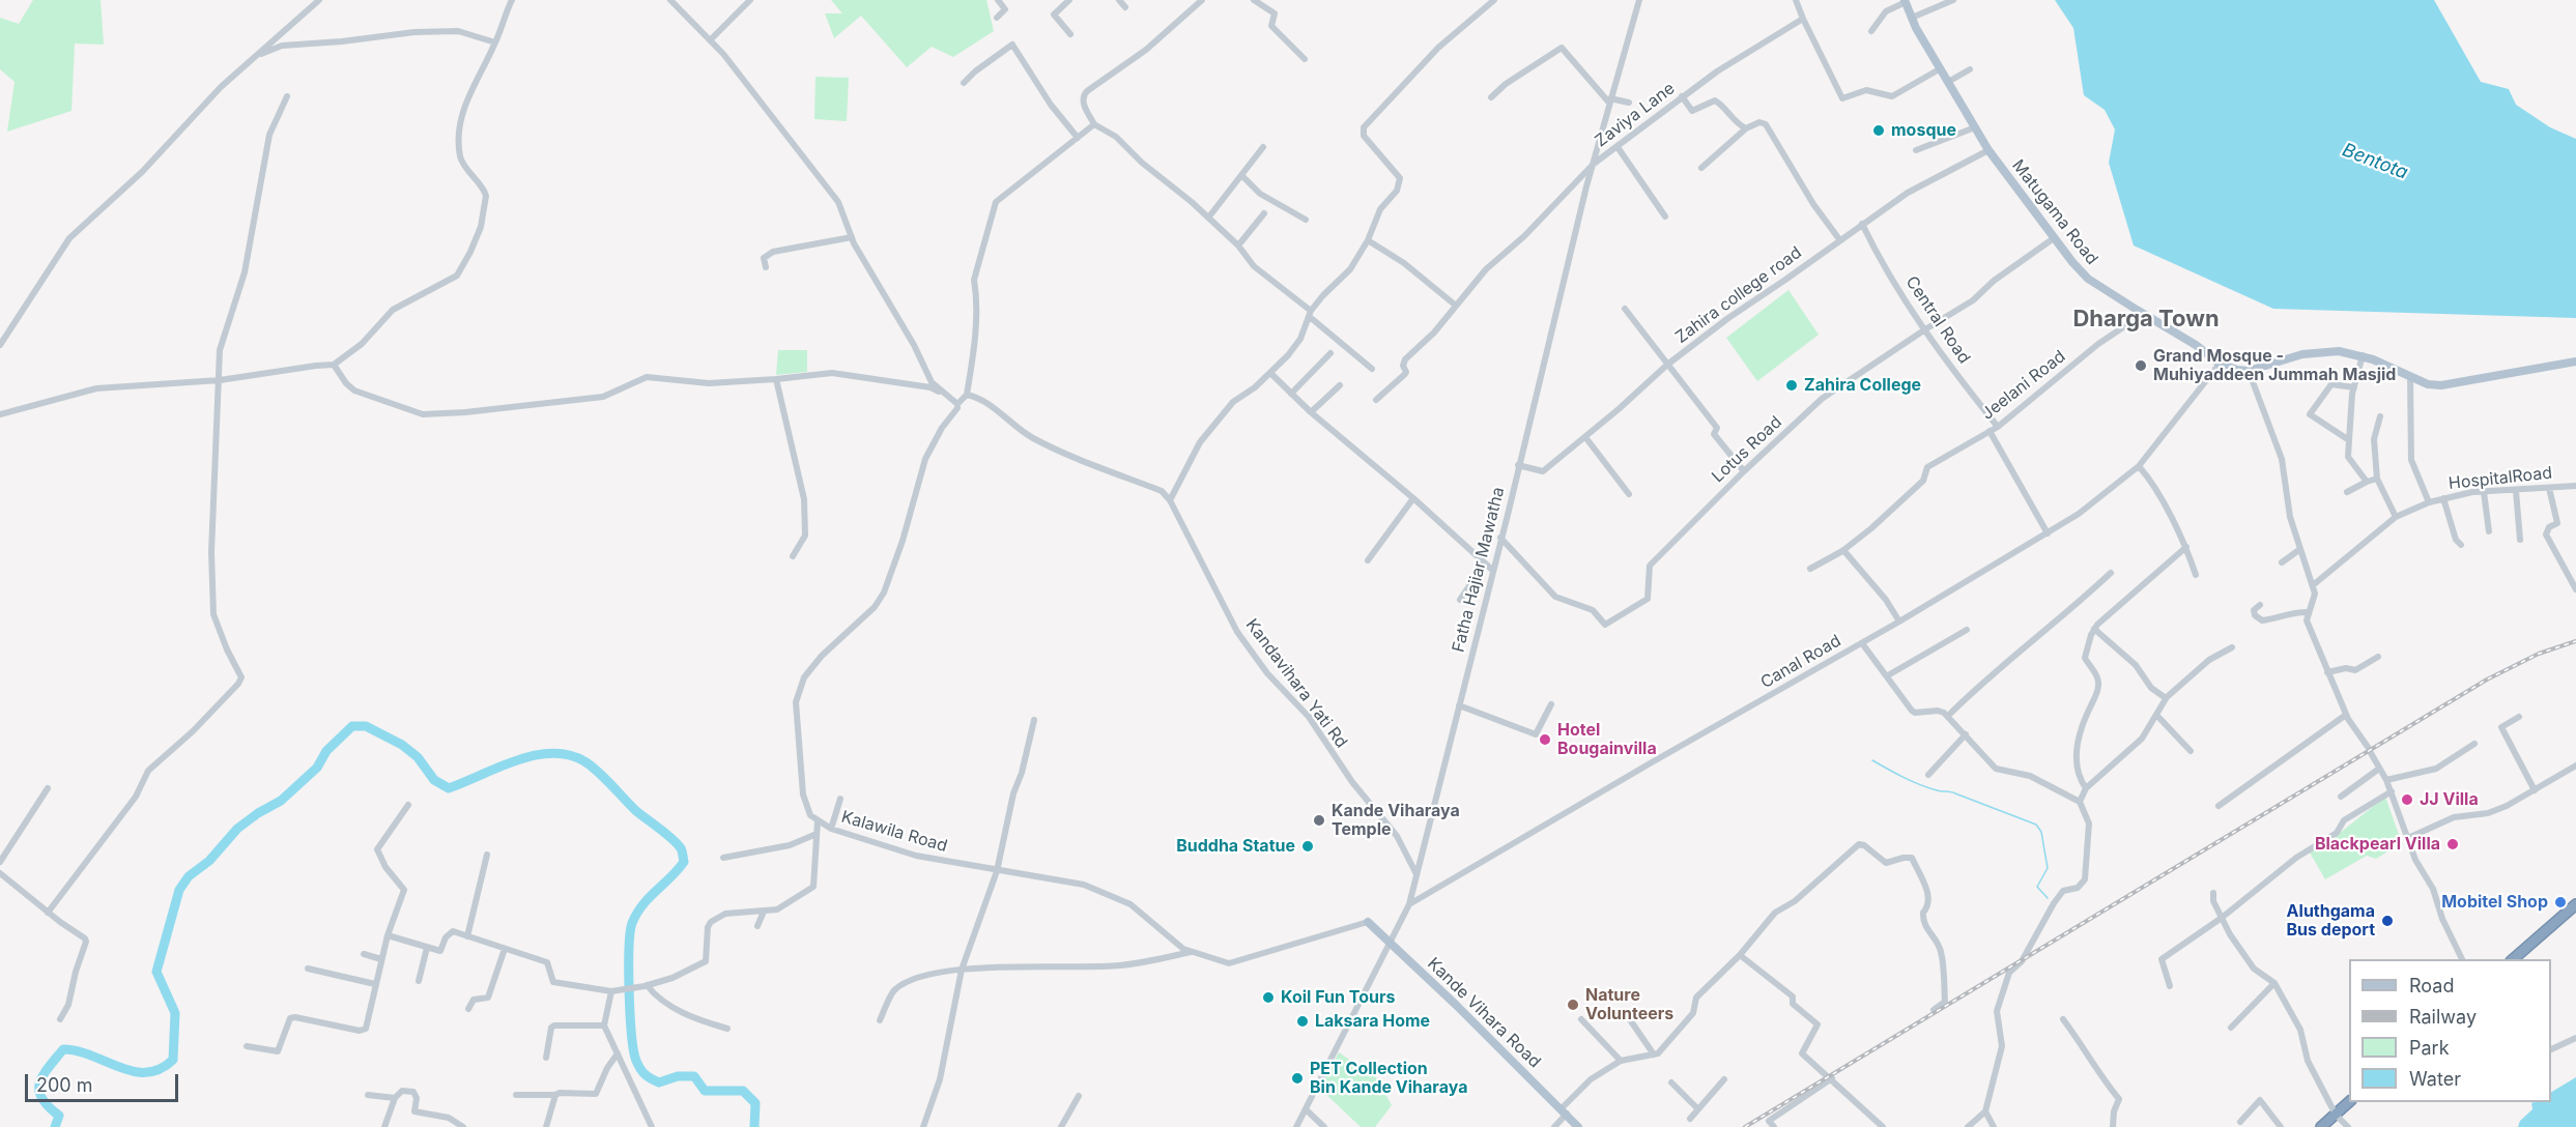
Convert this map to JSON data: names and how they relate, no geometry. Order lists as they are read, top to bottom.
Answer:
{
  "streets": {
    "main road": ["Matugama Road", "Kande Vihara Road"],
    "street": [
      "Zaviya Lane",
      "Zahira college road",
      "Central Road",
      "Jeelani Road",
      "Lotus Road",
      "HospitalRoad",
      "Fatha Hajiar Mawatha",
      "Canal Road",
      "Kandavihara Yati Rd",
      "Kalawila Road"
    ]
  },
  "crossings": [
    ["Zaviya Lane", "Fatha Hajiar Mawatha"],
    ["Matugama Road", "Zahira college road"],
    ["Matugama Road", "Jeelani Road"],
    ["Matugama Road", "Lotus Road"],
    ["Matugama Road", "Canal Road"],
    ["Zahira college road", "Central Road"],
    ["Zahira college road", "Fatha Hajiar Mawatha"],
    ["Central Road", "Jeelani Road"],
    ["Central Road", "Lotus Road"],
    ["Lotus Road", "Fatha Hajiar Mawatha"],
    ["Fatha Hajiar Mawatha", "Canal Road"],
    ["Fatha Hajiar Mawatha", "Kandavihara Yati Rd"],
    ["Fatha Hajiar Mawatha", "Kande Vihara Road"],
    ["Kalawila Road", "Kande Vihara Road"]
  ],
  "districts": ["Dharga Town"],
  "water": ["Bentota"],
  "places": [
    "mosque",
    "Grand Mosque - Muhiyaddeen Jummah Masjid",
    "Zahira College",
    "Hotel Bougainvilla",
    "JJ Villa",
    "Kande Viharaya Temple",
    "Blackpearl Villa",
    "Buddha Statue",
    "Mobitel Shop",
    "Aluthgama Bus deport",
    "Koil Fun Tours",
    "Nature Volunteers",
    "Laksara Home",
    "PET Collection Bin Kande Viharaya"
  ],
  "legend": [
    "Road",
    "Railway",
    "Park",
    "Water"
  ],
  "scale_bar": "200 m"
}
